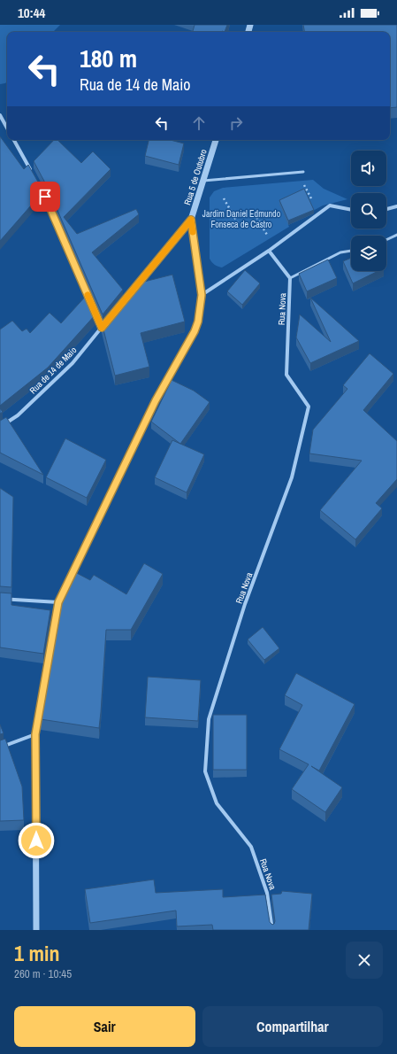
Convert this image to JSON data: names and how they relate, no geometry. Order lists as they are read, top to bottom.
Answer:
{
  "streets": {
    "street": ["Rua 5 de Outubro", "Rua Nova", "Rua de 14 de Maio"]
  },
  "parks": ["Jardim Daniel Edmundo Fonseca de Castro"],
  "page": {
    "status": "10:44",
    "turn": ["180 m", "Rua de 14 de Maio"],
    "heading": ["1 min", "260 m · 10:45"],
    "buttons": ["Sair", "Compartilhar"]
  }
}
